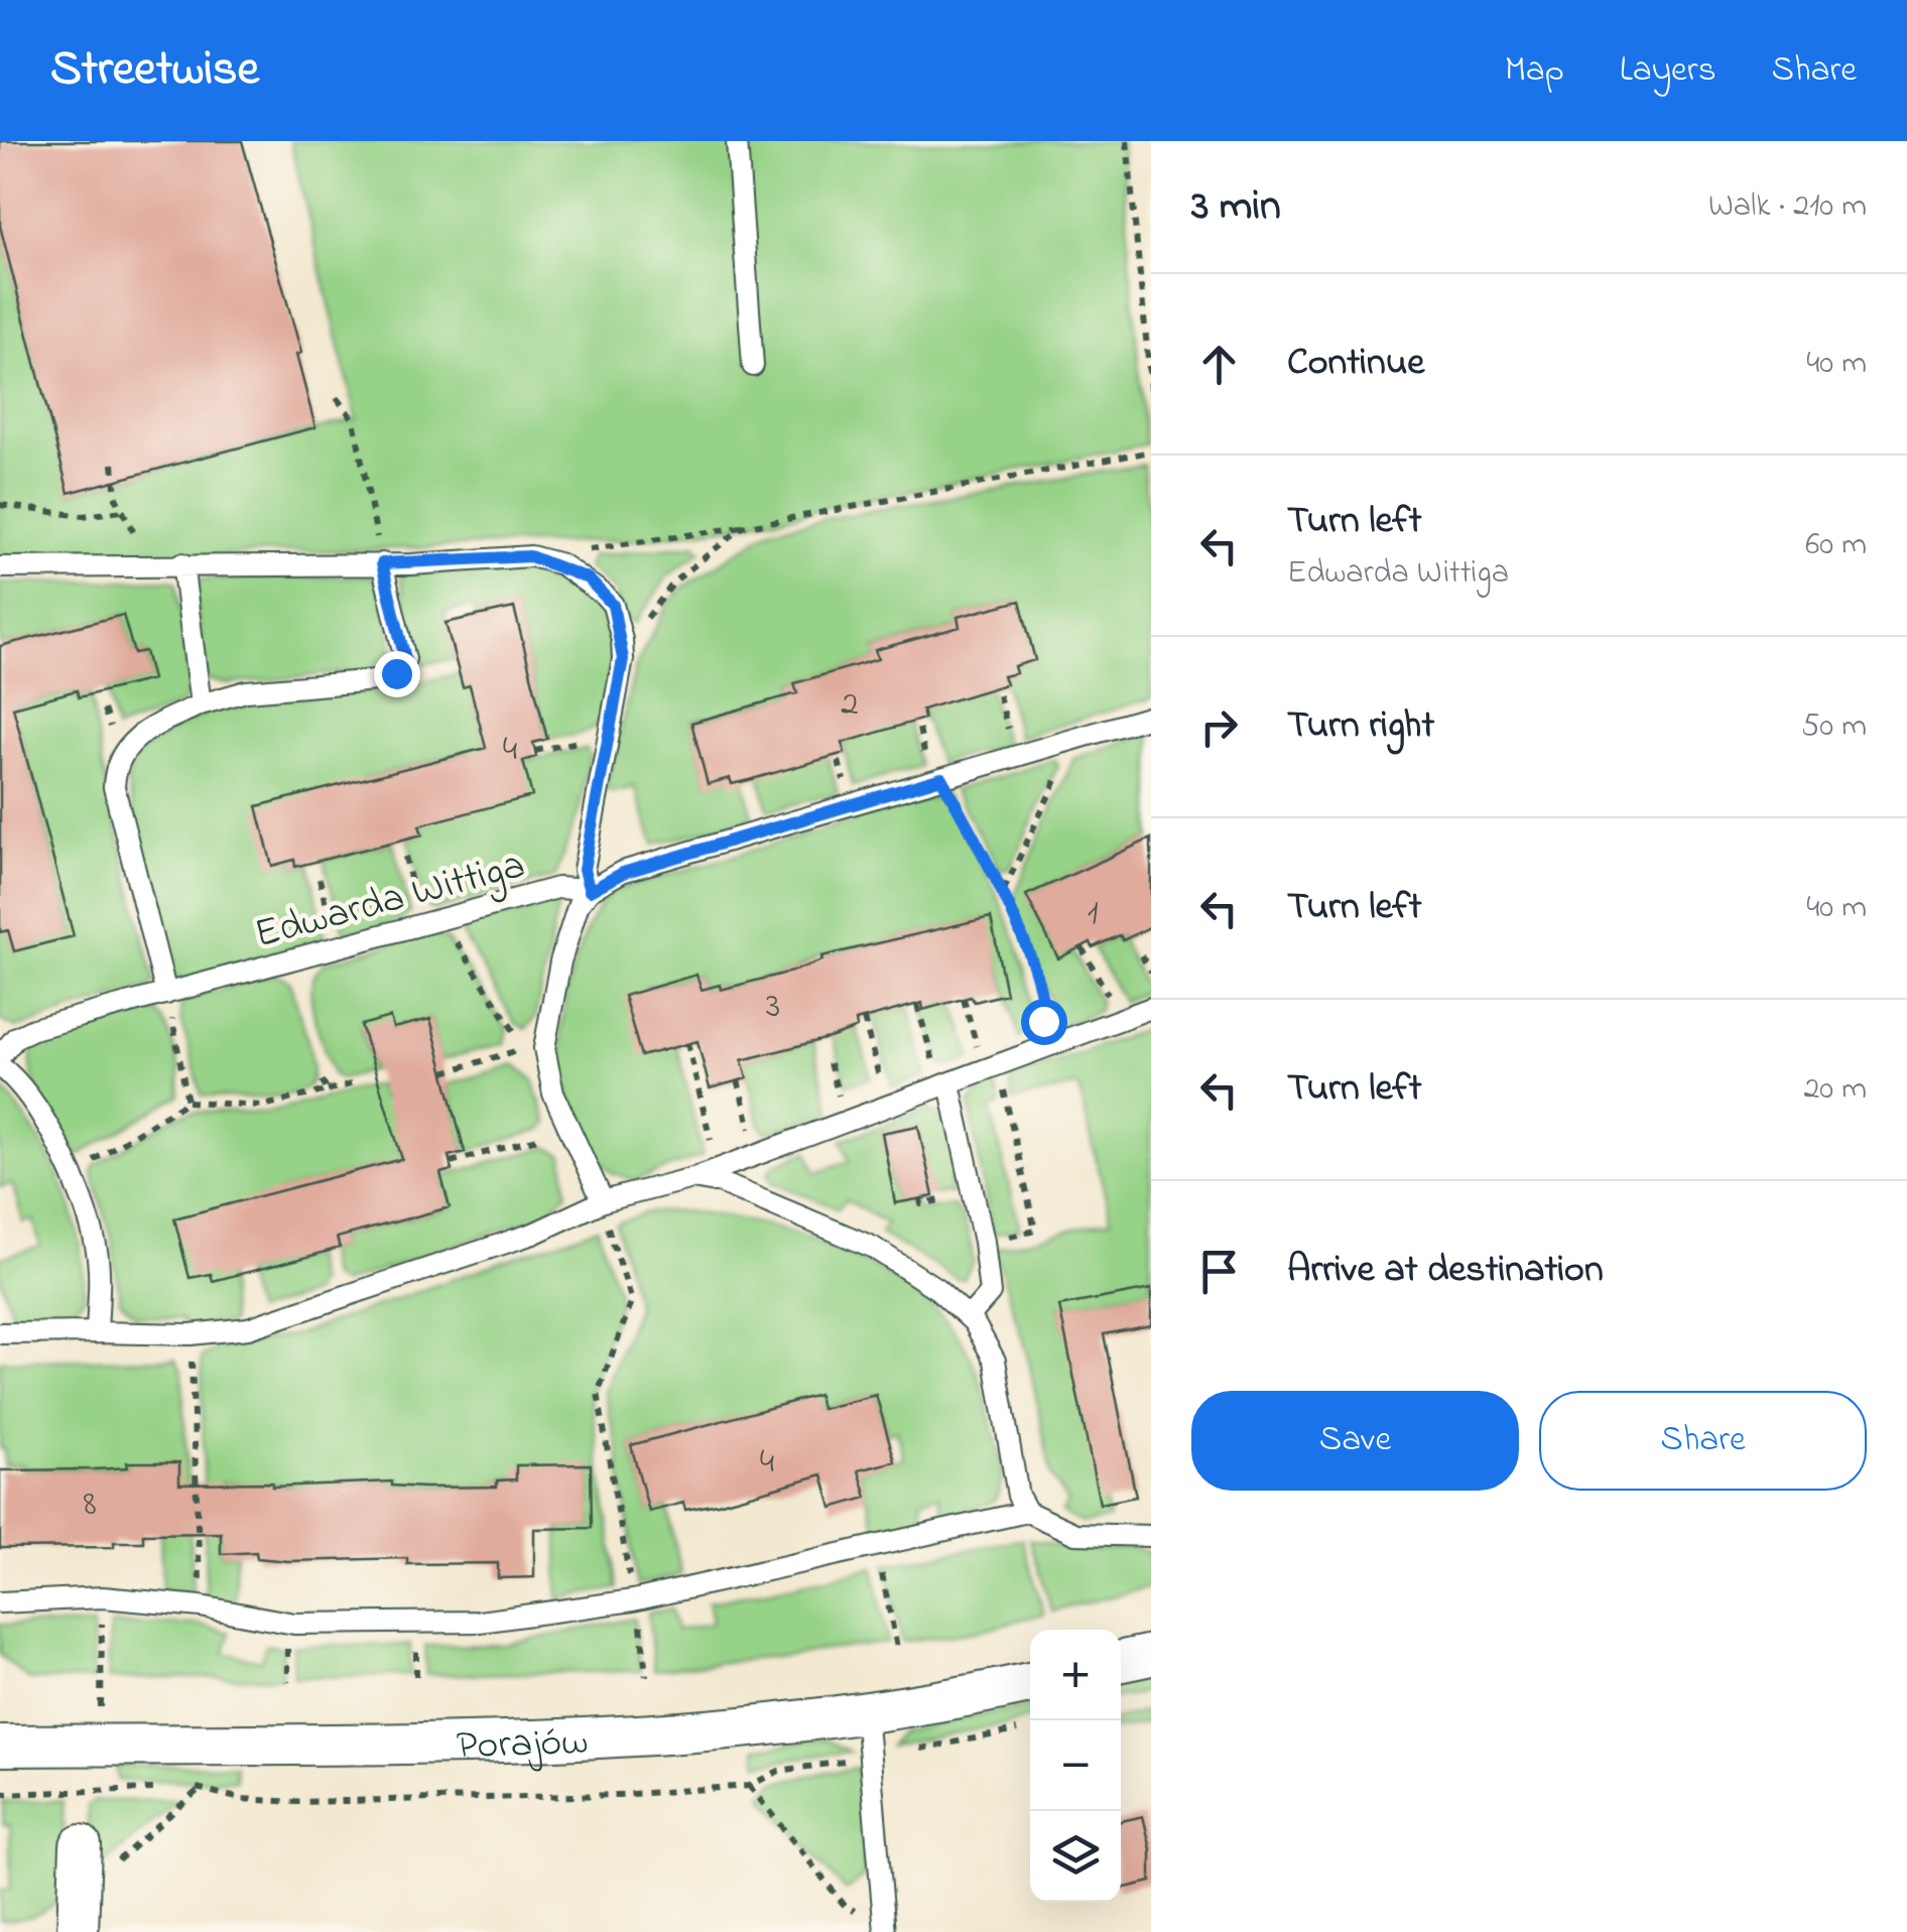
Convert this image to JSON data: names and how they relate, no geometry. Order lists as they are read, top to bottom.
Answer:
{
  "streets": {
    "street": ["Porajów"],
    "lane": ["Edwarda Wittiga"]
  },
  "house_numbers": [
    "2",
    "4",
    "1",
    "3",
    "4",
    "8"
  ],
  "page": {
    "header": "Streetwise",
    "nav": ["Map", "Layers", "Share"],
    "heading": ["3 min", "Walk · 210 m"],
    "list": [
      ["Continue", "40 m"],
      ["Turn left", "Edwarda Wittiga", "60 m"],
      ["Turn right", "50 m"],
      ["Turn left", "40 m"],
      ["Turn left", "20 m"],
      "Arrive at destination"
    ],
    "buttons": ["Save", "Share"],
    "map_buttons": ["+", "−"]
  }
}
